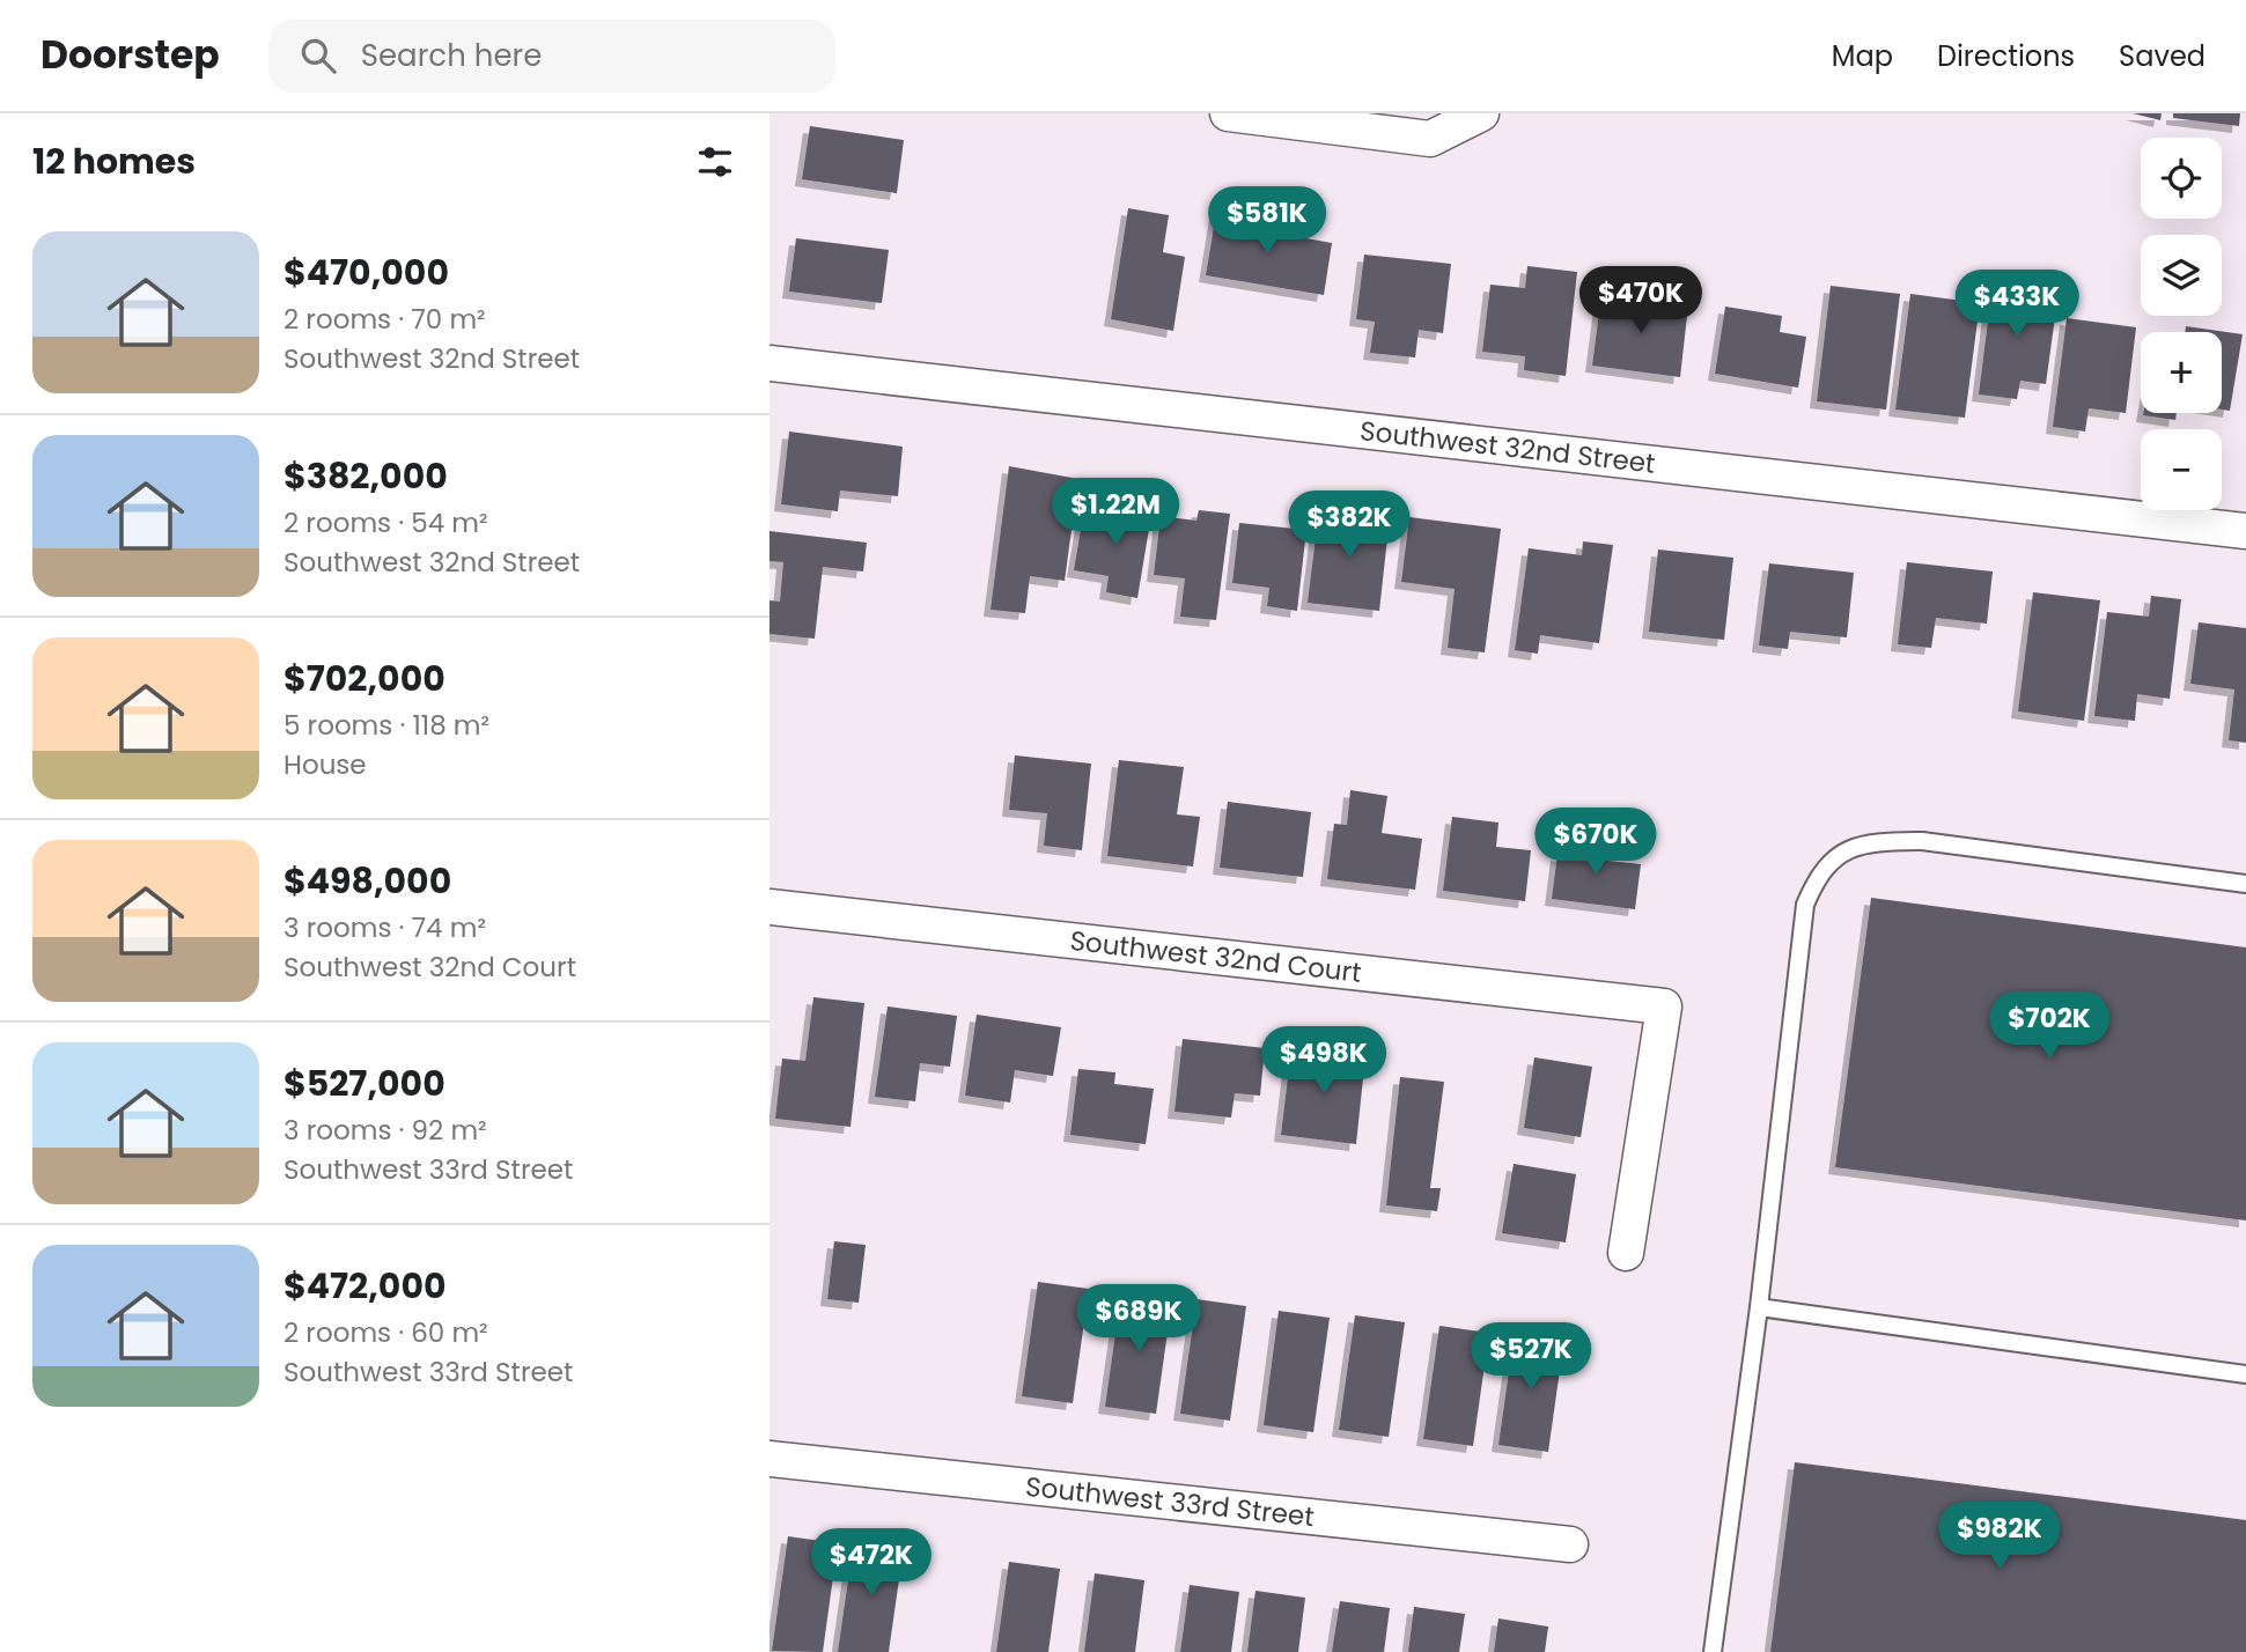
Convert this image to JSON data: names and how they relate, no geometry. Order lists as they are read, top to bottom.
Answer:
{
  "streets": {
    "street": ["Southwest 32nd Street", "Southwest 32nd Court", "Southwest 33rd Street"]
  },
  "page": {
    "header": "Doorstep",
    "search": "Search here",
    "nav": ["Map", "Directions", "Saved"],
    "heading": "12 homes",
    "map_buttons": ["+", "−"],
    "price": [
      "$581K",
      "$470K",
      "$433K",
      "$1.22M",
      "$382K",
      "$670K",
      "$702K",
      "$498K",
      "$689K",
      "$527K",
      "$982K",
      "$472K"
    ],
    "list": [
      {
        "name": "$470,000",
        "note": "2 rooms · 70 m² · Southwest 32nd Street"
      },
      {
        "name": "$382,000",
        "note": "2 rooms · 54 m² · Southwest 32nd Street"
      },
      {
        "name": "$702,000",
        "note": "5 rooms · 118 m² · House"
      },
      {
        "name": "$498,000",
        "note": "3 rooms · 74 m² · Southwest 32nd Court"
      },
      {
        "name": "$527,000",
        "note": "3 rooms · 92 m² · Southwest 33rd Street"
      },
      {
        "name": "$472,000",
        "note": "2 rooms · 60 m² · Southwest 33rd Street"
      }
    ]
  }
}
